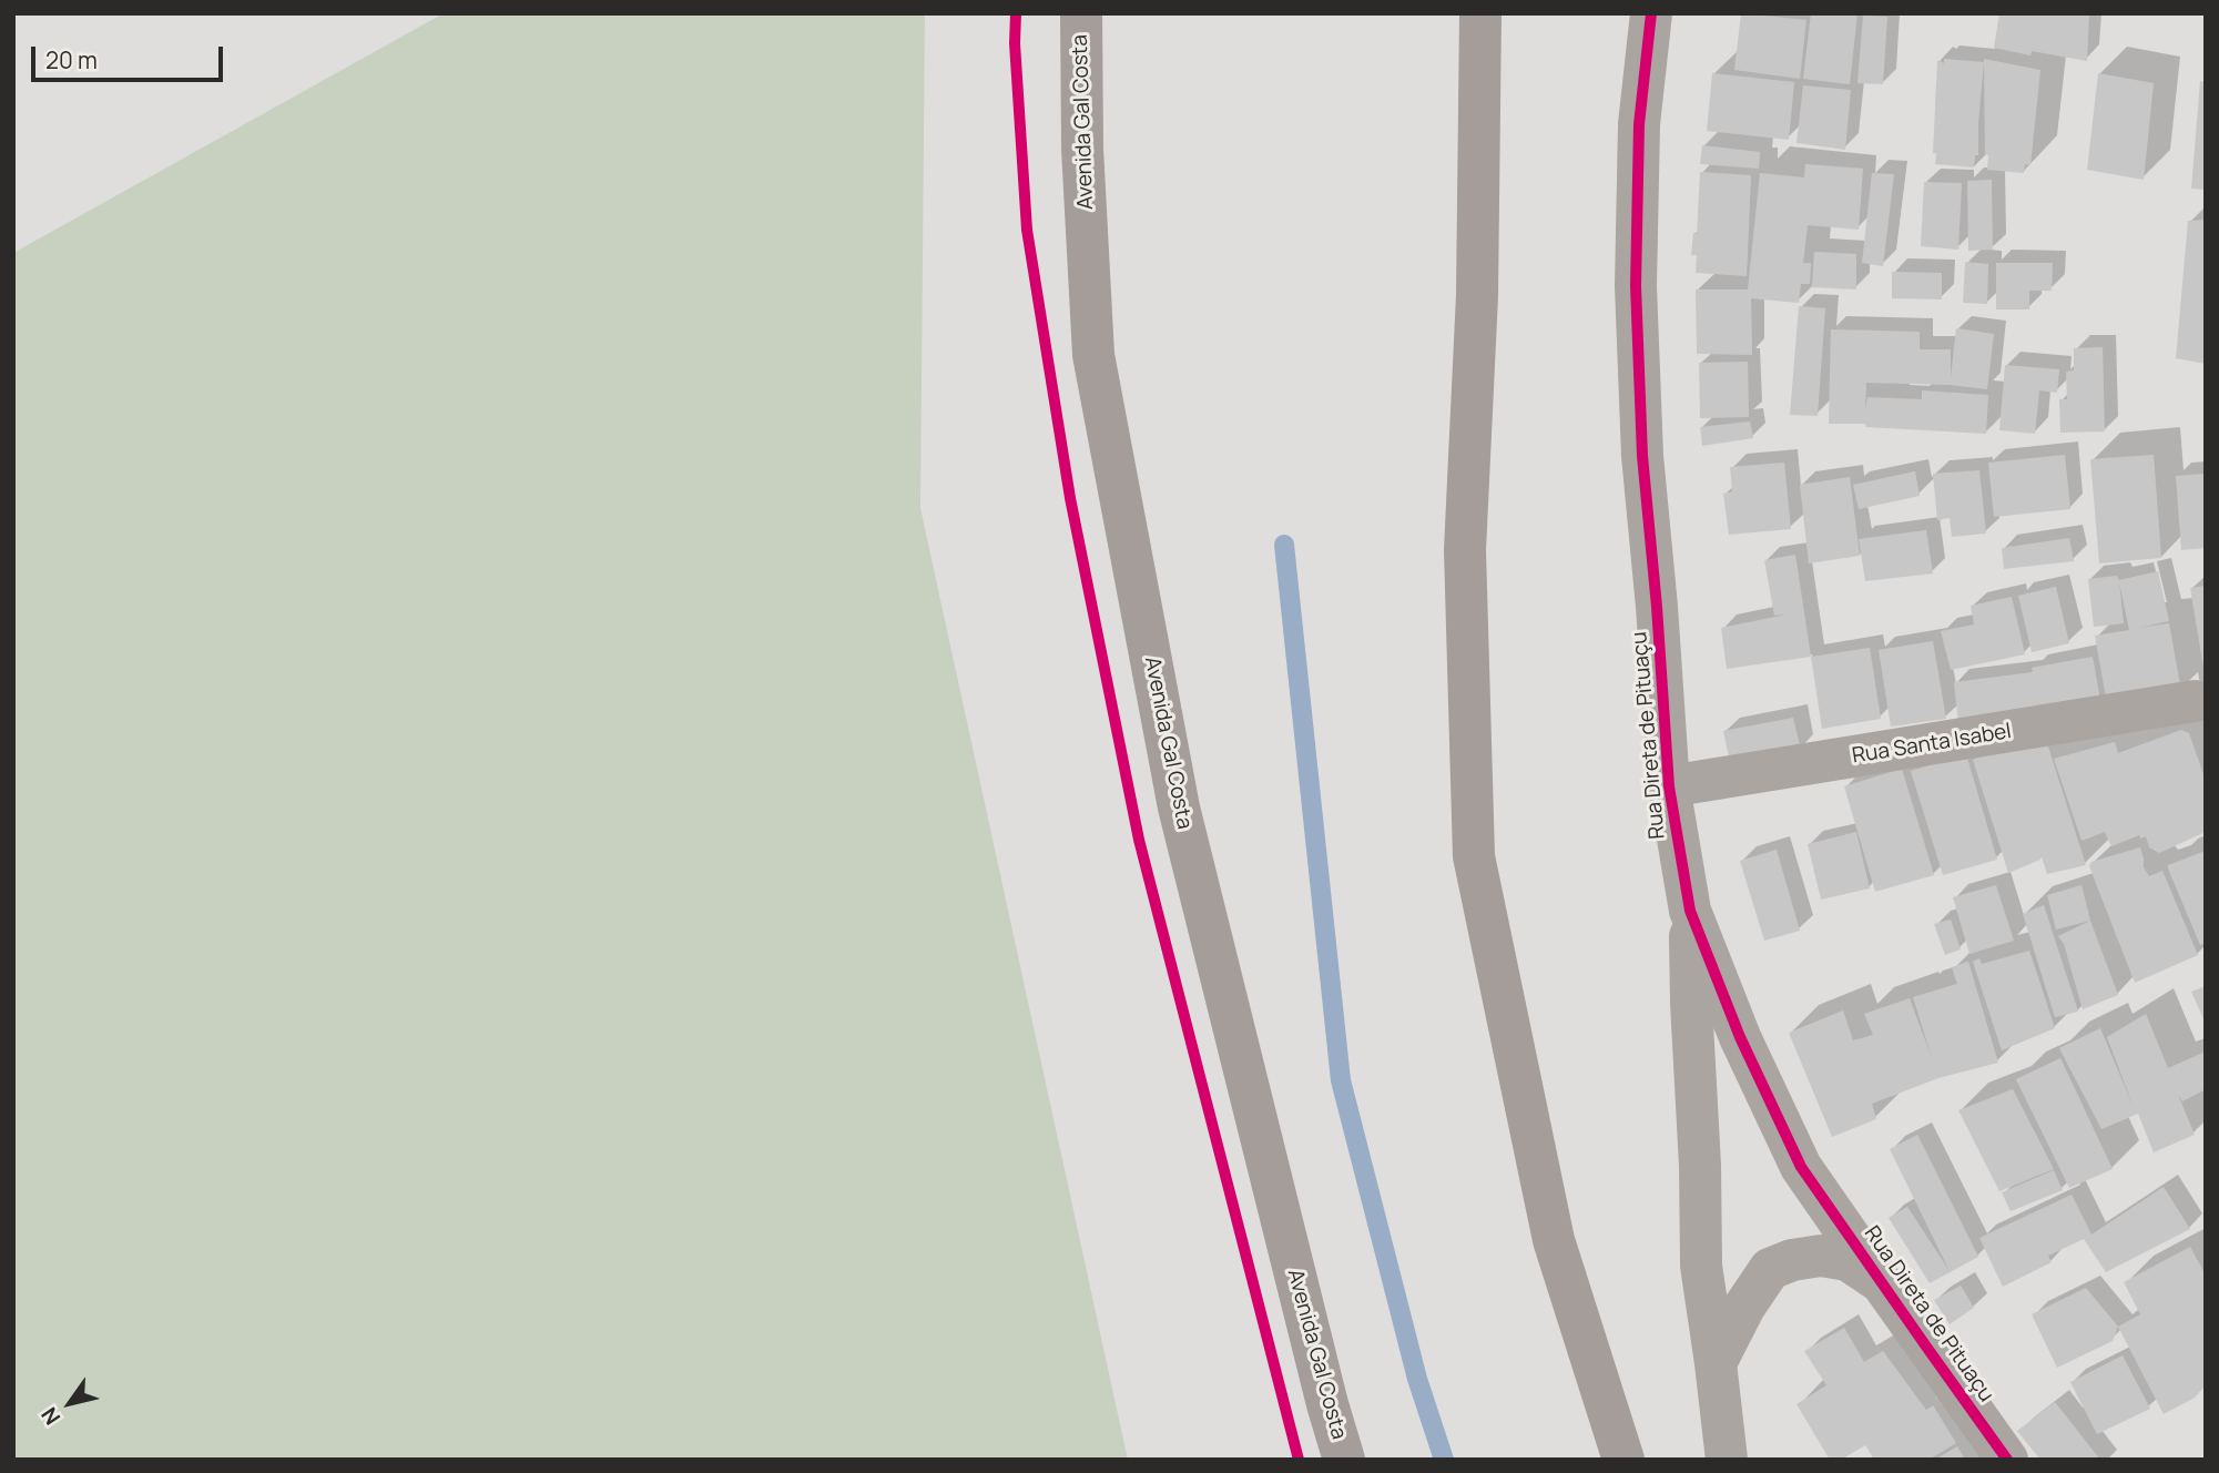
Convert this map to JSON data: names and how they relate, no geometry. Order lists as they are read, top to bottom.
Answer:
{
  "streets": {
    "main road": ["Avenida Gal Costa"],
    "street": ["Rua Direta de Pituaçu", "Rua Santa Isabel"]
  },
  "crossings": [
    ["Rua Direta de Pituaçu", "Rua Santa Isabel"]
  ],
  "scale_bar": "20 m",
  "north": "bottom left"
}
